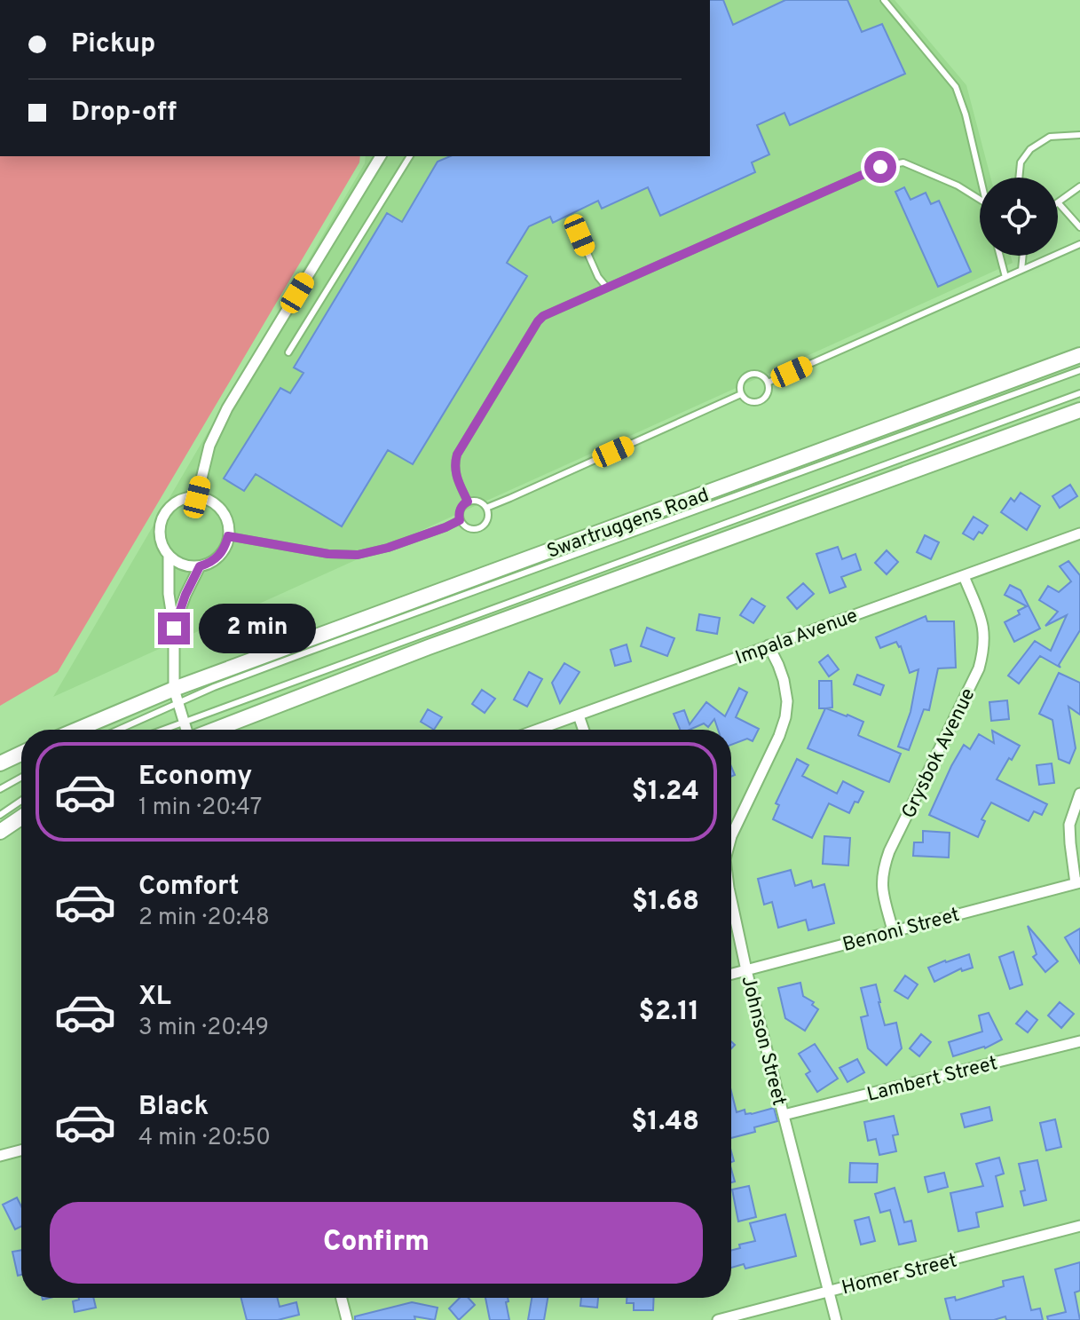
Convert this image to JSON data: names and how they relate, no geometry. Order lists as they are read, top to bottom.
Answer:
{
  "streets": {
    "main road": ["Swartruggens Road"],
    "street": [
      "Impala Avenue",
      "Grysbok Avenue",
      "Benoni Street",
      "Johnson Street",
      "Lambert Street",
      "Homer Street"
    ]
  },
  "crossings": [
    ["Impala Avenue", "Grysbok Avenue"],
    ["Impala Avenue", "Johnson Street"],
    ["Grysbok Avenue", "Benoni Street"],
    ["Benoni Street", "Johnson Street"],
    ["Johnson Street", "Lambert Street"],
    ["Johnson Street", "Homer Street"]
  ],
  "page": {
    "banner": ["Pickup", "Drop-off"],
    "bubble": "2 min",
    "list": [
      {
        "name": "Economy",
        "note": "1 min · 20:47",
        "value": "$1.24"
      },
      {
        "name": "Comfort",
        "note": "2 min · 20:48",
        "value": "$1.68"
      },
      {
        "name": "XL",
        "note": "3 min · 20:49",
        "value": "$2.11"
      },
      {
        "name": "Black",
        "note": "4 min · 20:50",
        "value": "$1.48"
      }
    ],
    "buttons": "Confirm"
  }
}
